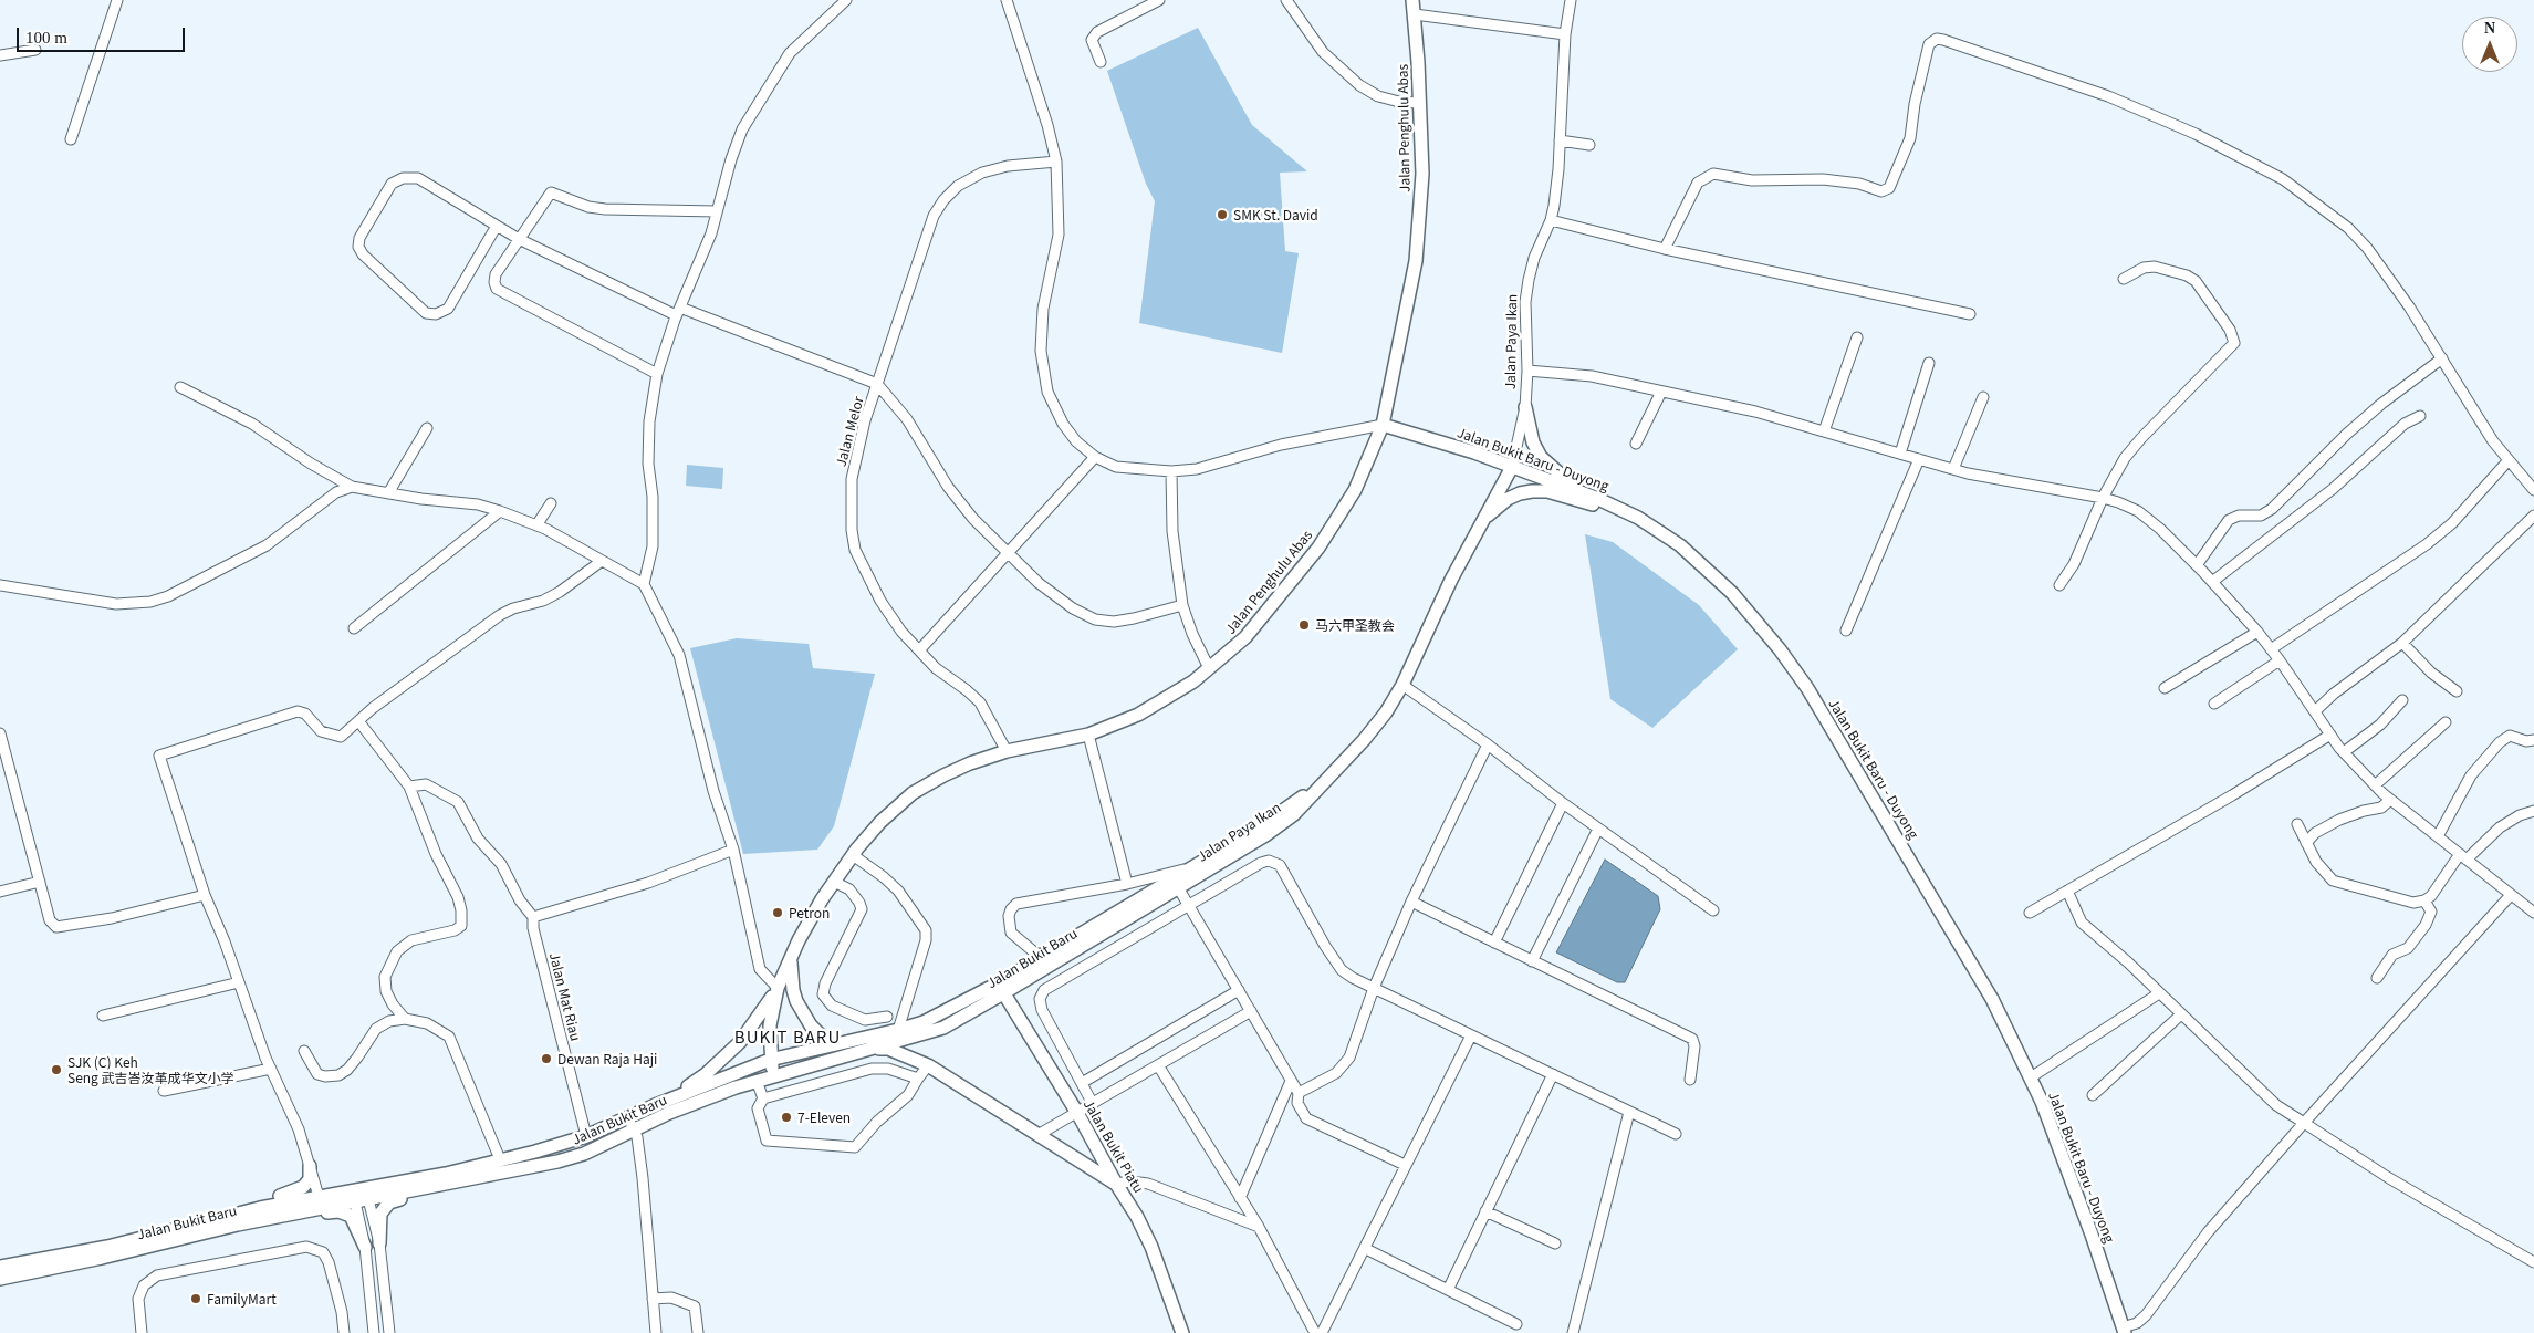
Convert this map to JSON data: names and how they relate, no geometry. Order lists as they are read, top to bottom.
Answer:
{
  "streets": {
    "main road": [
      "Jalan Penghulu Abas",
      "Jalan Paya Ikan",
      "Jalan Bukit Baru - Duyong",
      "Jalan Bukit Baru",
      "Jalan Bukit Piatu"
    ],
    "street": ["Jalan Melor", "Jalan Mat Riau"]
  },
  "crossings": [
    ["Jalan Penghulu Abas", "Jalan Melor"],
    ["Jalan Penghulu Abas", "Jalan Bukit Baru - Duyong"],
    ["Jalan Penghulu Abas", "Jalan Bukit Baru"],
    ["Jalan Paya Ikan", "Jalan Bukit Baru - Duyong"],
    ["Jalan Paya Ikan", "Jalan Bukit Baru"],
    ["Jalan Bukit Baru", "Jalan Mat Riau"],
    ["Jalan Bukit Baru", "Jalan Bukit Piatu"]
  ],
  "districts": ["BUKIT BARU"],
  "places": [
    "SMK St. David",
    "马六甲圣教会",
    "Petron",
    "Dewan Raja Haji",
    "SJK (C) Keh Seng 武吉峇汝革成华文小学",
    "7-Eleven",
    "FamilyMart"
  ],
  "scale_bar": "100 m",
  "north": "top"
}
